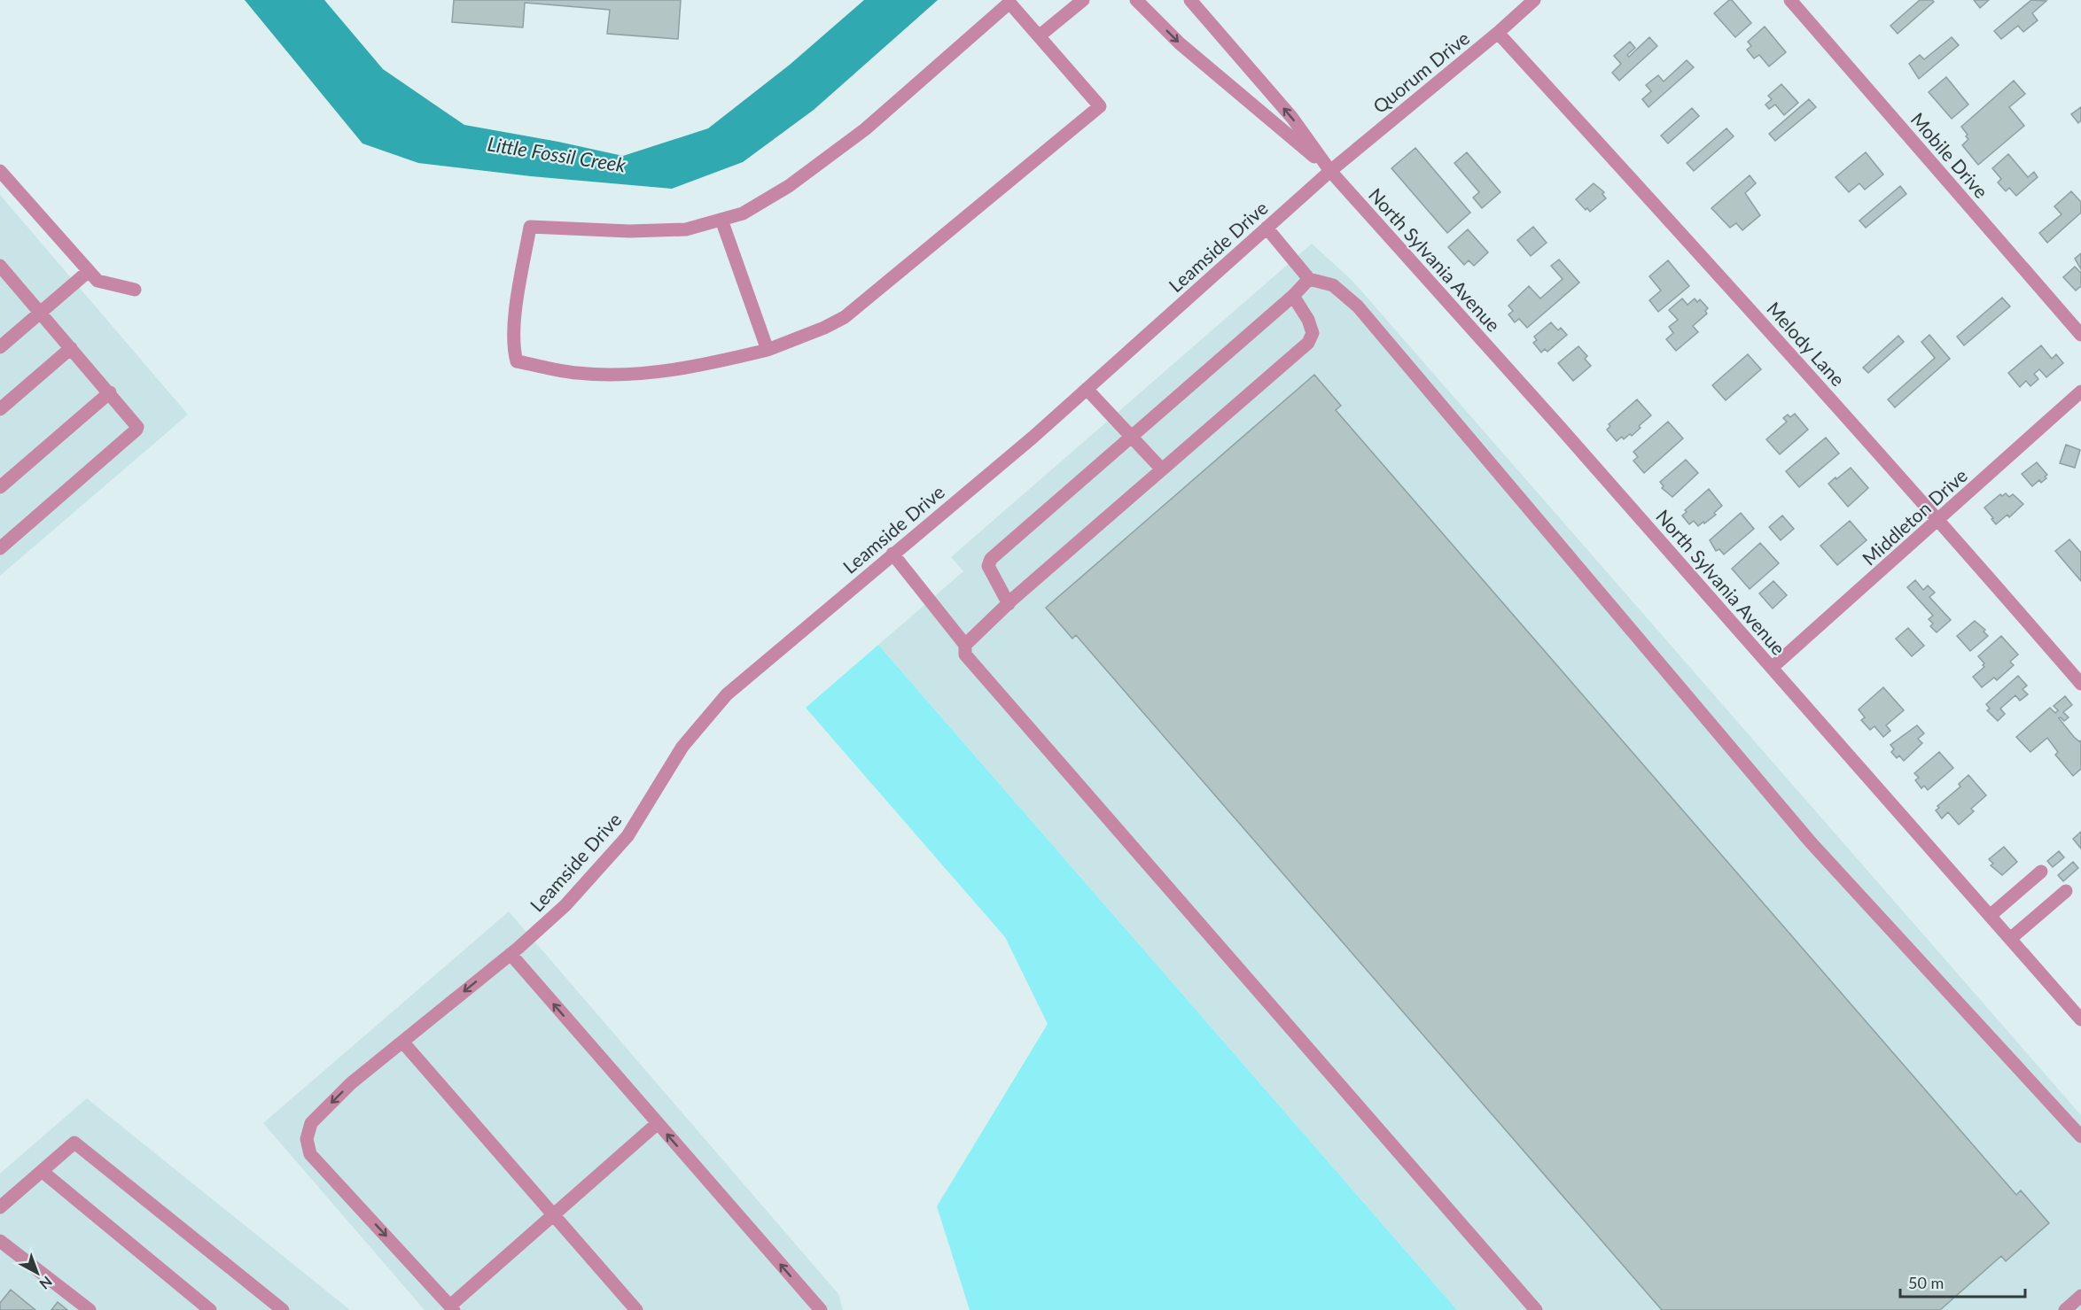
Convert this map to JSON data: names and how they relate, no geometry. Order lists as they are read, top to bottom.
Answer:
{
  "streets": {
    "street": [
      "Quorum Drive",
      "Mobile Drive",
      "Leamside Drive",
      "North Sylvania Avenue",
      "Melody Lane",
      "Middleton Drive"
    ]
  },
  "crossings": [
    ["Quorum Drive", "Leamside Drive"],
    ["Quorum Drive", "North Sylvania Avenue"],
    ["Quorum Drive", "Melody Lane"],
    ["Leamside Drive", "North Sylvania Avenue"],
    ["North Sylvania Avenue", "Middleton Drive"],
    ["Melody Lane", "Middleton Drive"]
  ],
  "water": ["Little Fossil Creek"],
  "scale_bar": "50 m",
  "north": "bottom right"
}
